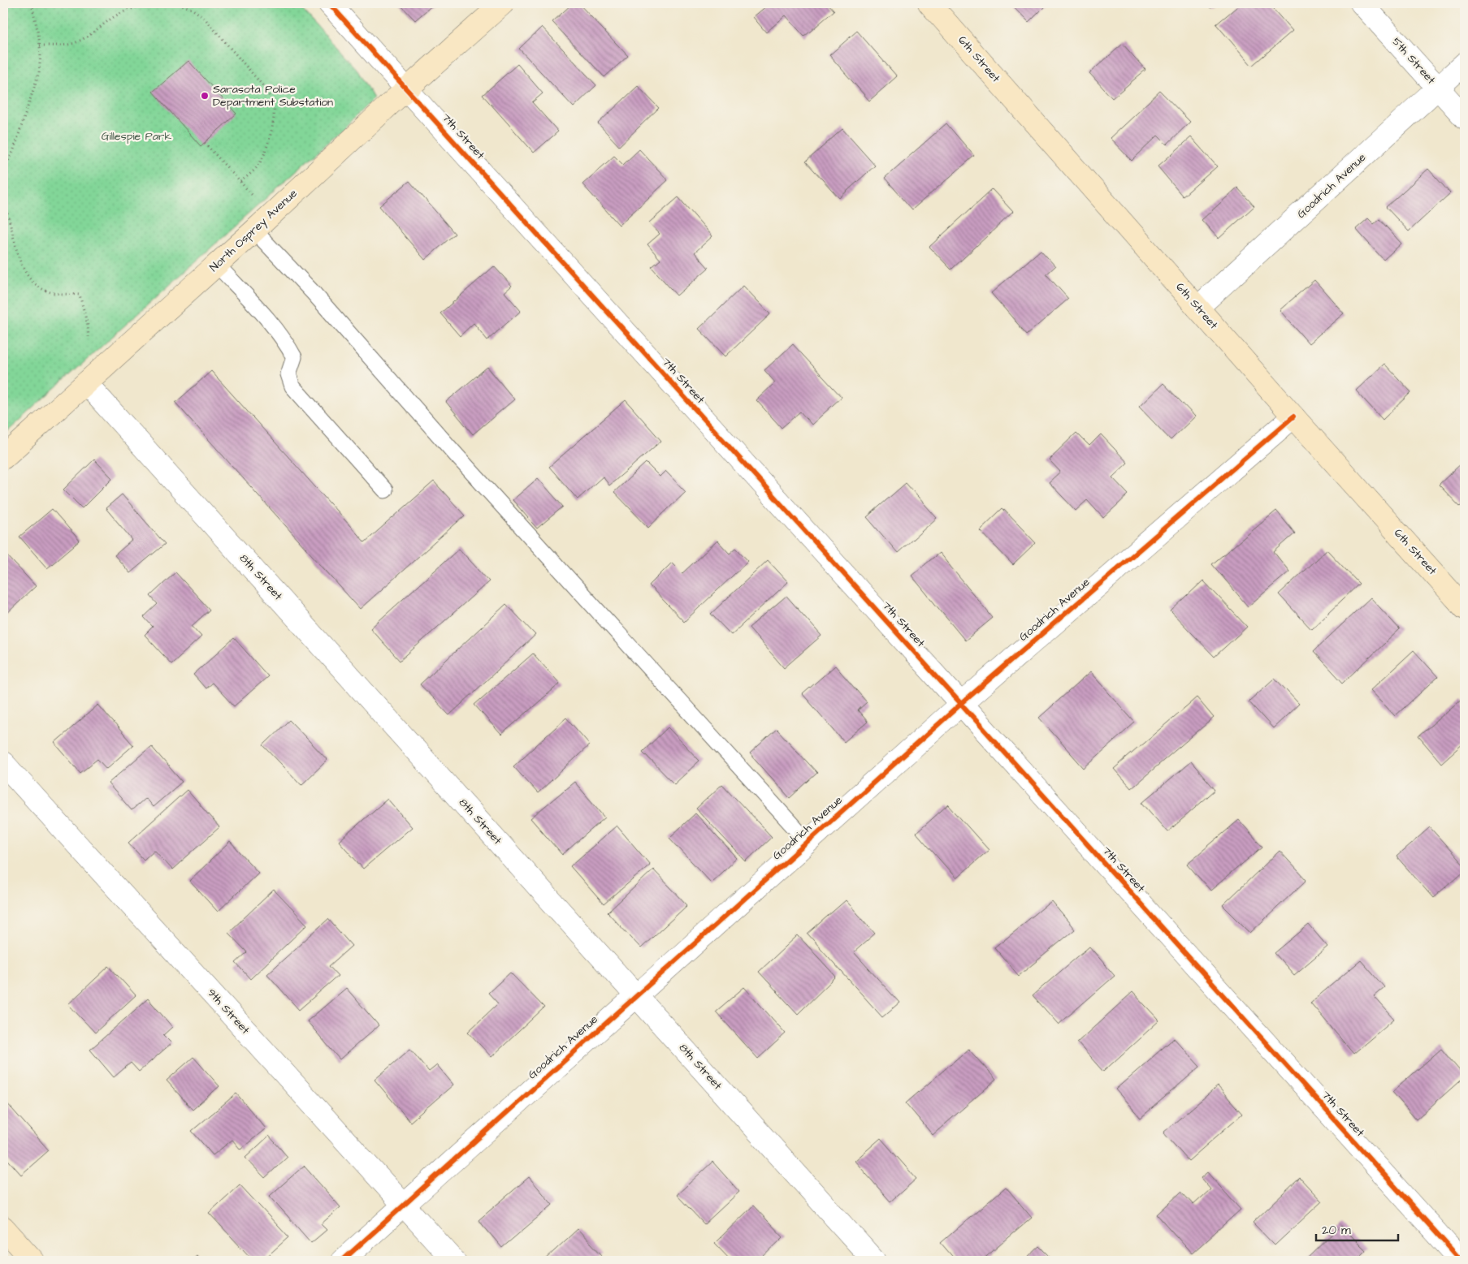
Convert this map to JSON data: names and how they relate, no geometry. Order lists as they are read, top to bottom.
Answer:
{
  "streets": {
    "street": [
      "6th Street",
      "5th Street",
      "7th Street",
      "Goodrich Avenue",
      "North Osprey Avenue",
      "8th Street",
      "9th Street"
    ]
  },
  "crossings": [
    ["6th Street", "Goodrich Avenue"],
    ["5th Street", "Goodrich Avenue"],
    ["7th Street", "Goodrich Avenue"],
    ["7th Street", "North Osprey Avenue"],
    ["Goodrich Avenue", "8th Street"],
    ["Goodrich Avenue", "9th Street"],
    ["North Osprey Avenue", "8th Street"]
  ],
  "parks": ["Gillespie Park"],
  "places": ["Sarasota Police Department Substation"],
  "scale_bar": "20 m"
}
